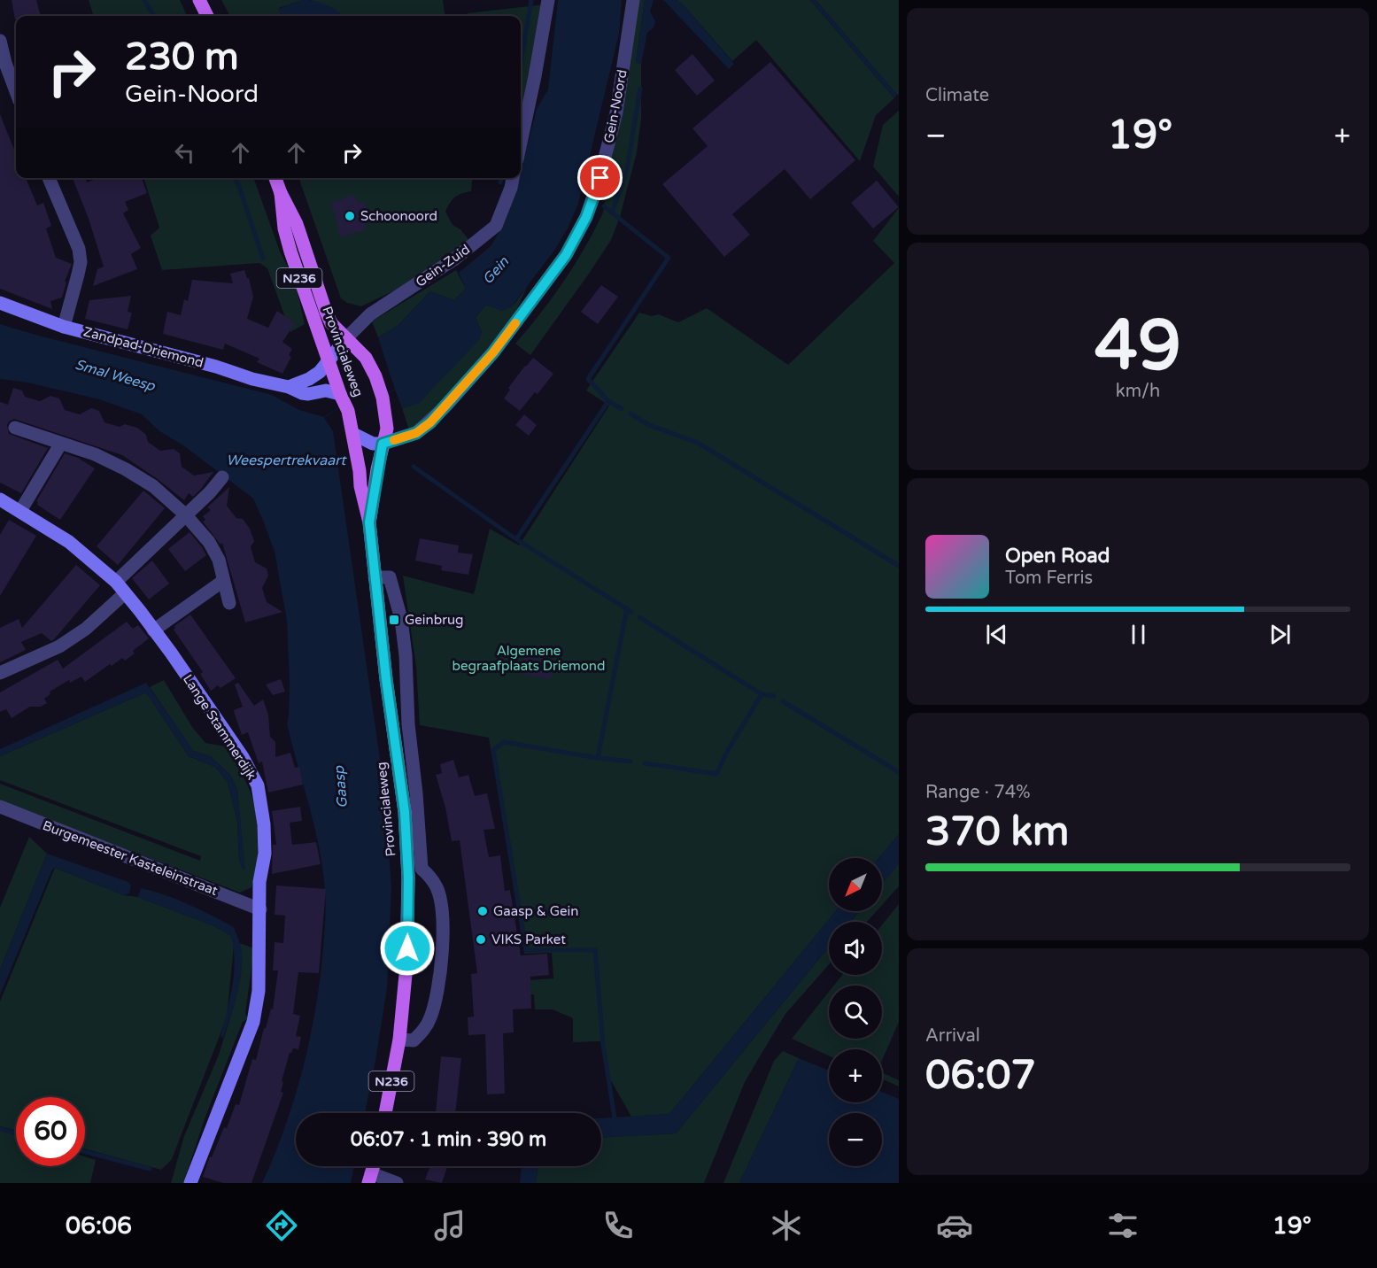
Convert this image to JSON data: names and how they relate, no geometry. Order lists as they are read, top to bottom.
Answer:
{
  "streets": {
    "main road": ["N236", "Provincialeweg"],
    "street": [
      "Gein-Noord",
      "Gein-Zuid",
      "Zandpad-Driemond",
      "Lange Stammerdijk",
      "Burgemeester Kasteleinstraat"
    ]
  },
  "crossings": [
    ["Gein-Noord", "Provincialeweg"],
    ["Gein-Zuid", "Provincialeweg"],
    ["Zandpad-Driemond", "Provincialeweg"],
    ["Lange Stammerdijk", "Burgemeester Kasteleinstraat"]
  ],
  "water": [
    "Gein",
    "Smal Weesp",
    "Weespertrekvaart",
    "Gaasp"
  ],
  "parks": ["Algemene begraafplaats Driemond"],
  "places": {
    "other": ["Schoonoord", "Gaasp & Gein", "VIKS Parket"],
    "transit": ["Geinbrug"]
  },
  "north": "bottom left",
  "page": {
    "tile": [
      "Climate",
      ["49", "km/h"],
      ["Range · 74%", "370 km"],
      ["Arrival", "06:07"]
    ],
    "turn": ["230 m", "Gein-Noord"],
    "heat": ["−", "19°", "+"],
    "song": ["Open Road", "Tom Ferris"],
    "map_buttons": ["+", "−"],
    "limit": "60",
    "trip": "06:07 · 1 min · 390 m",
    "tabs": ["06:06", "19°"]
  }
}
